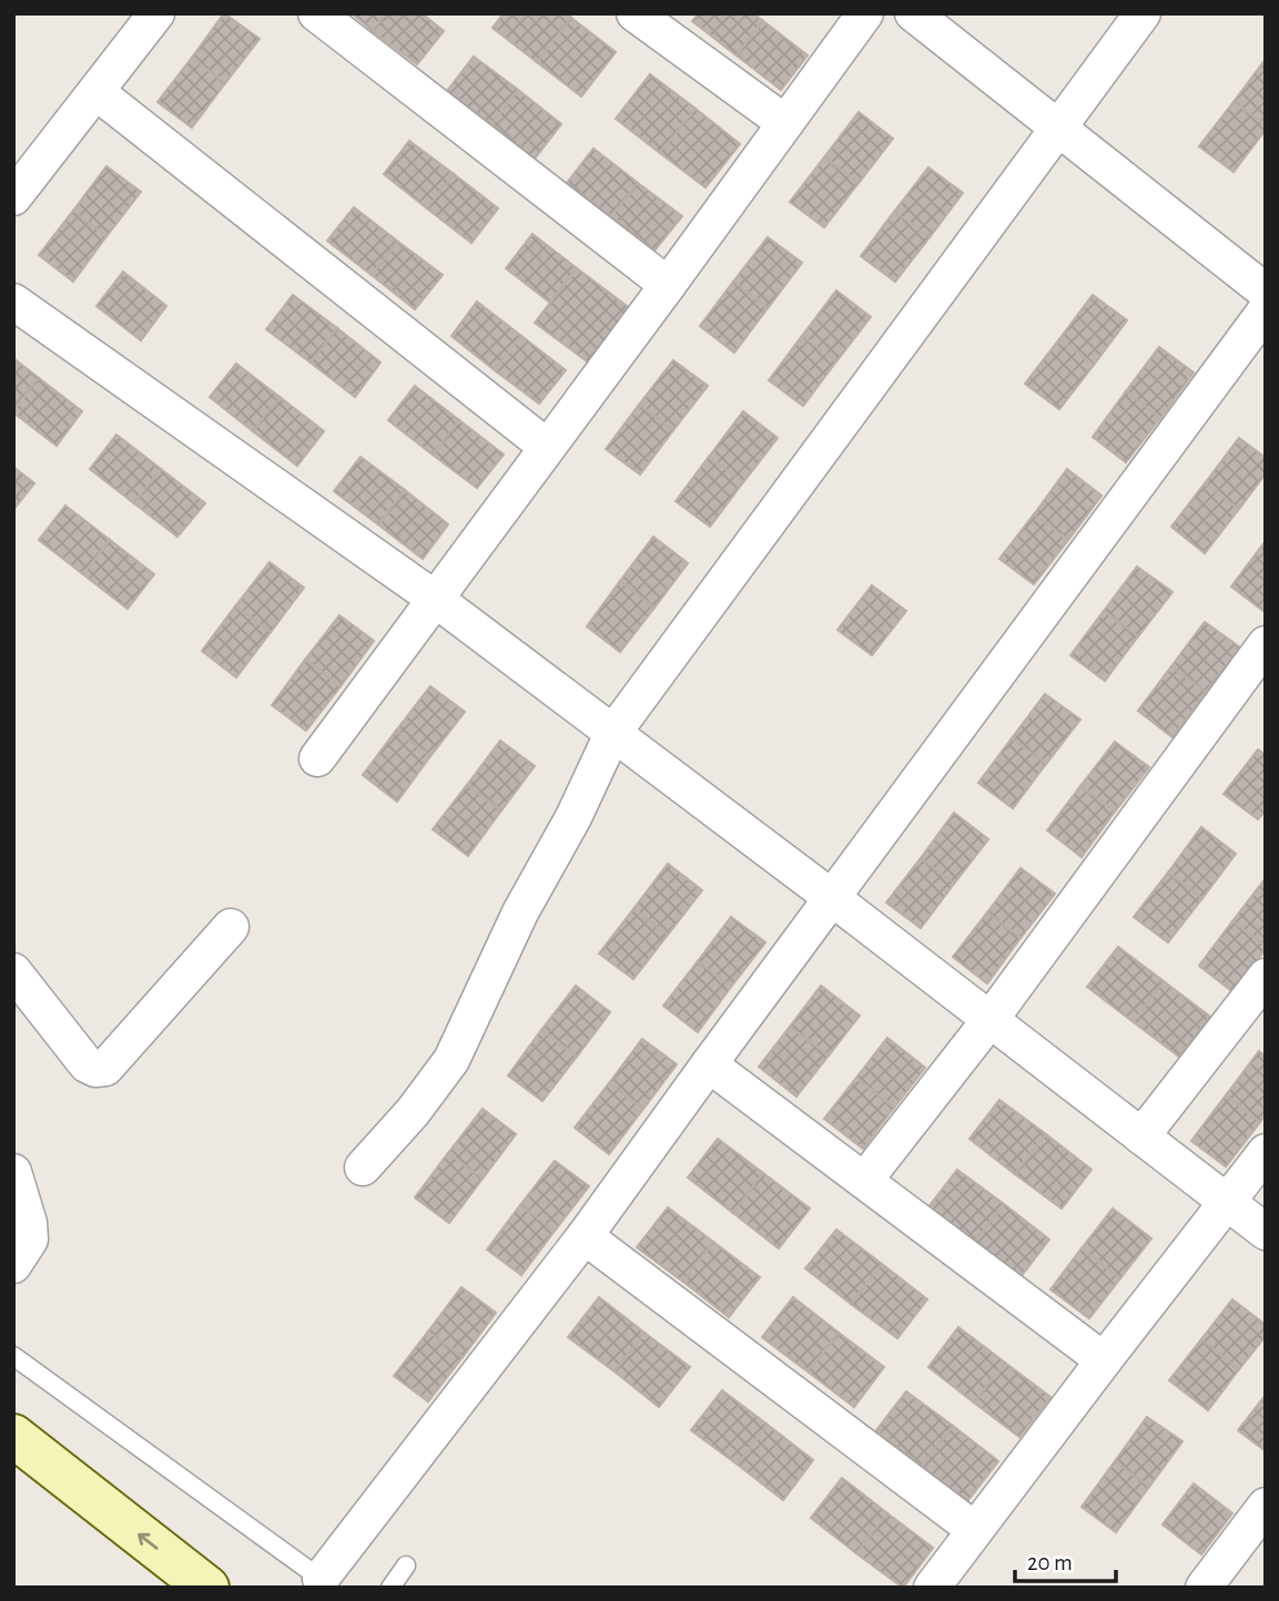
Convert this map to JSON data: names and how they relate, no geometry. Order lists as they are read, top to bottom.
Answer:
{
  "scale_bar": "20 m"
}
